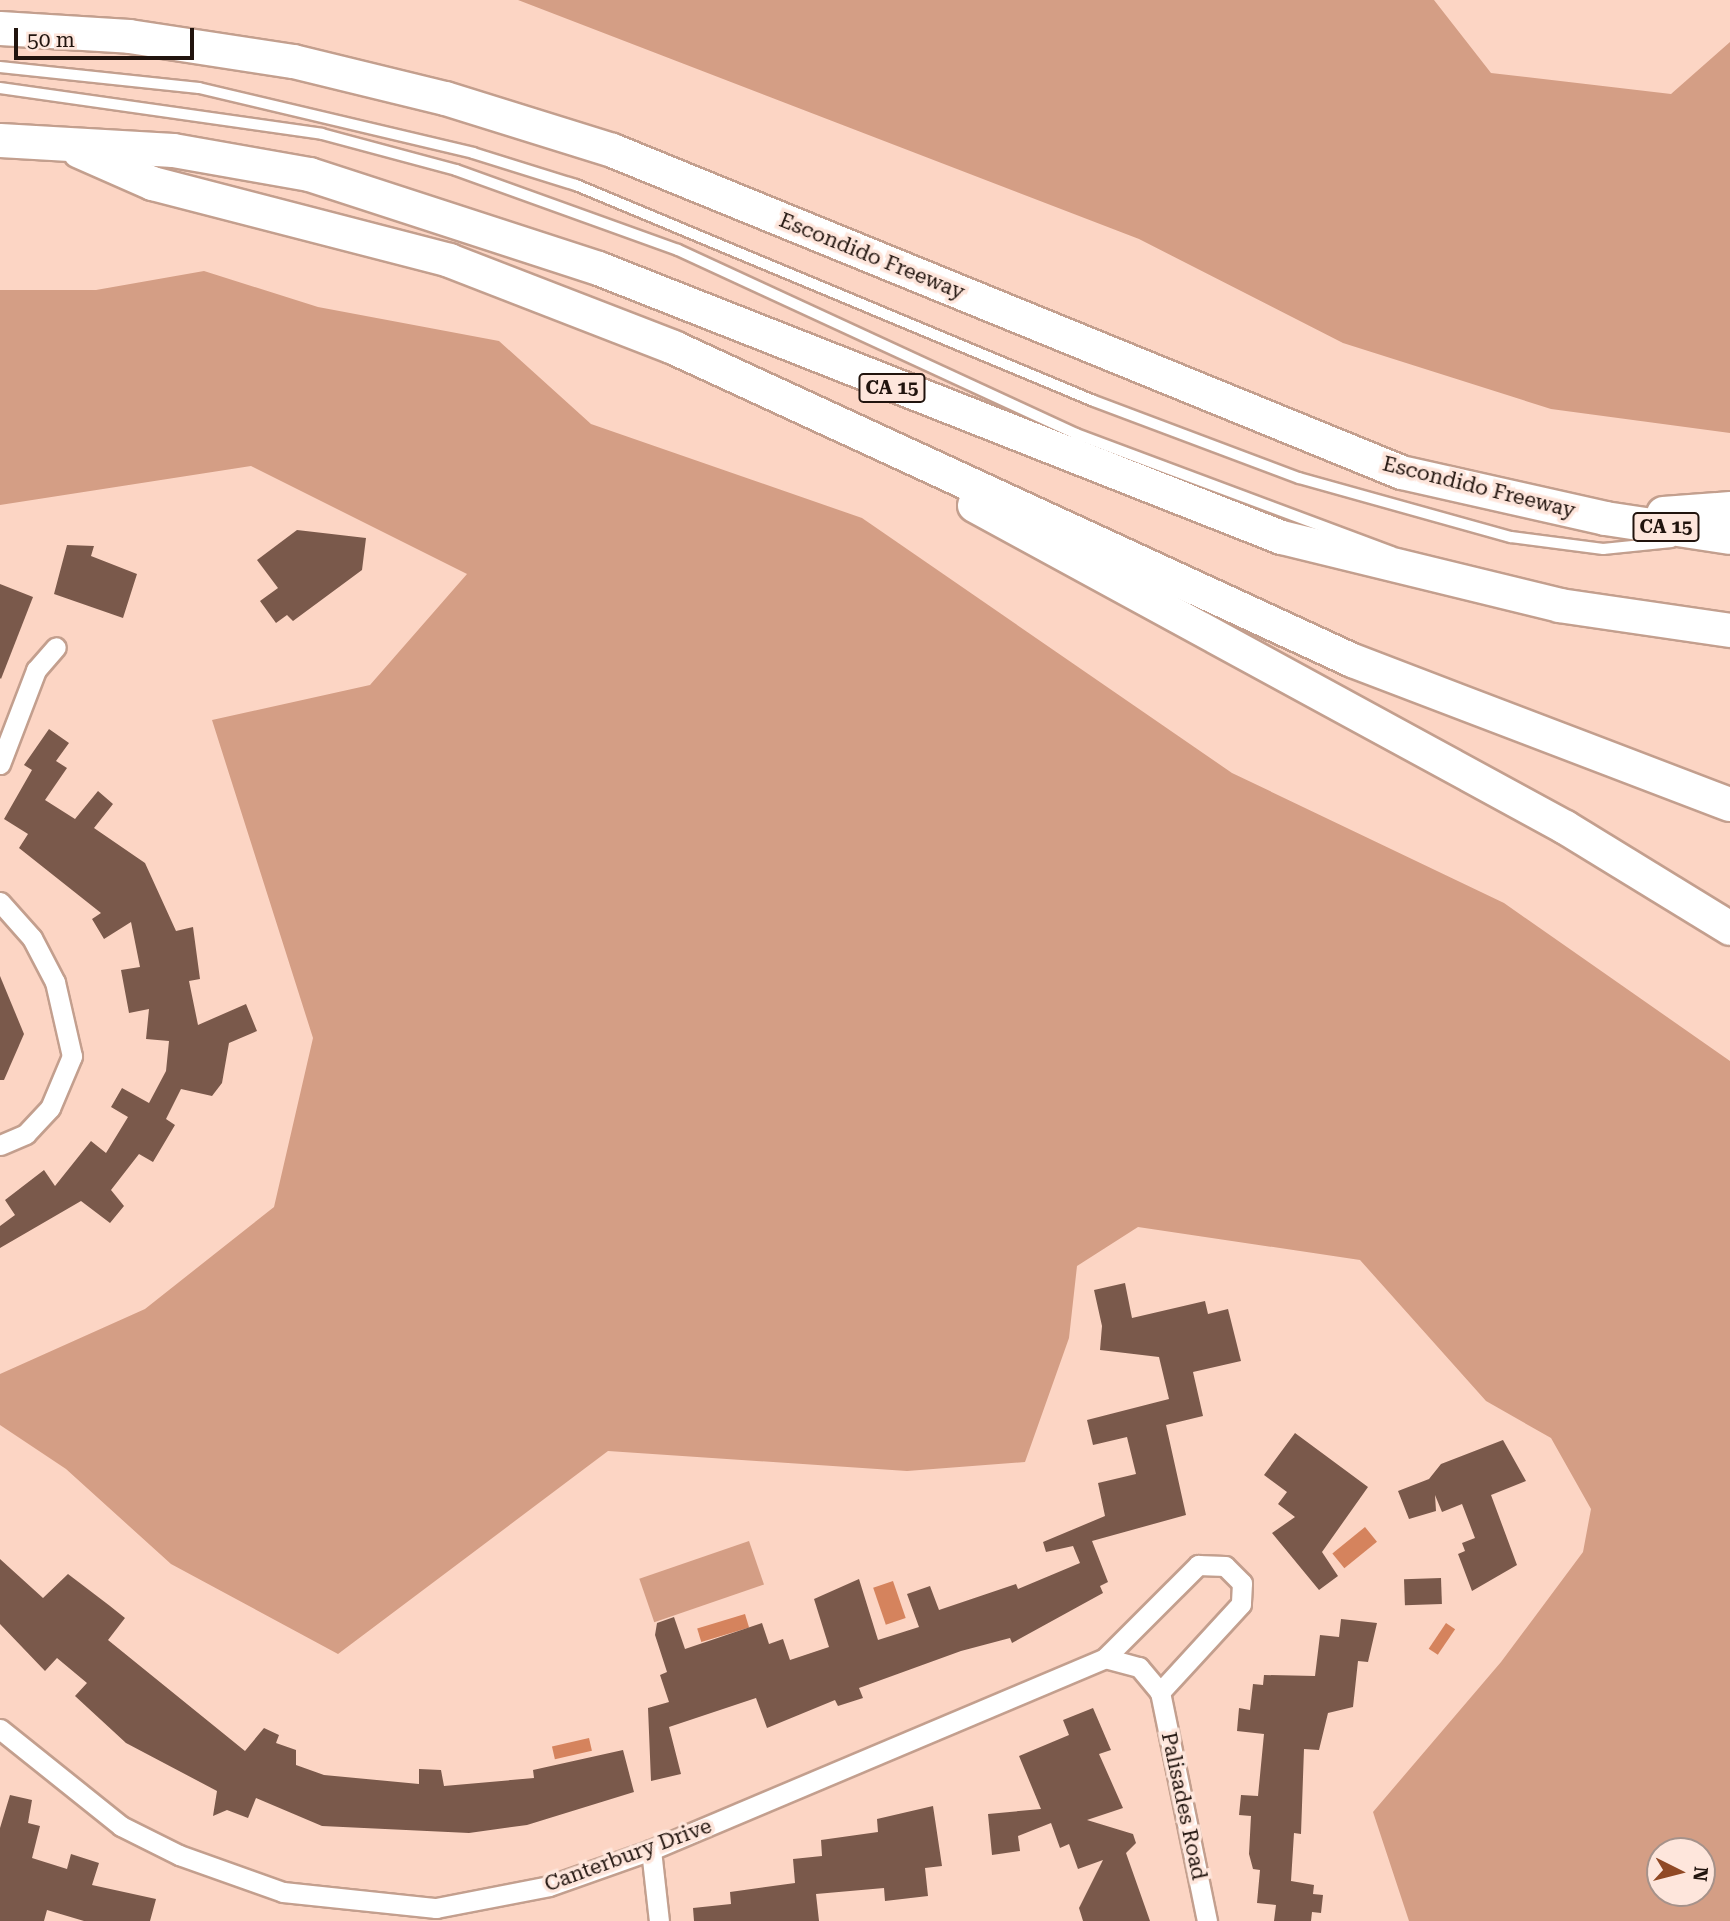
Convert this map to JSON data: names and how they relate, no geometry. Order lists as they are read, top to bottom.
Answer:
{
  "streets": {
    "highway": ["Escondido Freeway", "CA 15"],
    "street": ["Palisades Road", "Canterbury Drive"]
  },
  "scale_bar": "50 m",
  "north": "right"
}
